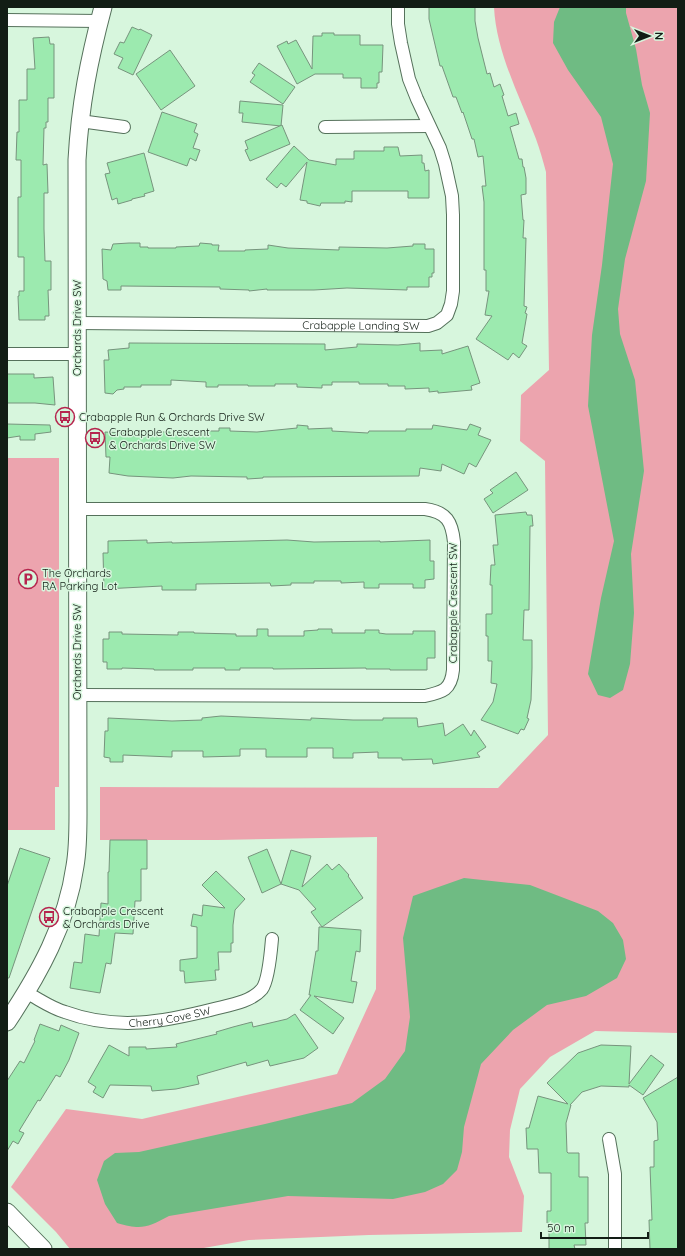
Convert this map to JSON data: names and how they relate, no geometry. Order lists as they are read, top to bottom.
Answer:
{
  "streets": {
    "street": [
      "Crabapple Landing SW",
      "Orchards Drive SW",
      "Crabapple Crescent SW",
      "Cherry Cove SW"
    ]
  },
  "crossings": [
    ["Crabapple Landing SW", "Orchards Drive SW"],
    ["Orchards Drive SW", "Crabapple Crescent SW"],
    ["Orchards Drive SW", "Cherry Cove SW"]
  ],
  "places": {
    "bus stop": ["Crabapple Run & Orchards Drive SW", "Crabapple Crescent & Orchards Drive SW", "Crabapple Crescent & Orchards Drive"],
    "parking": ["The Orchards RA Parking Lot"]
  },
  "scale_bar": "50 m",
  "north": "right"
}
